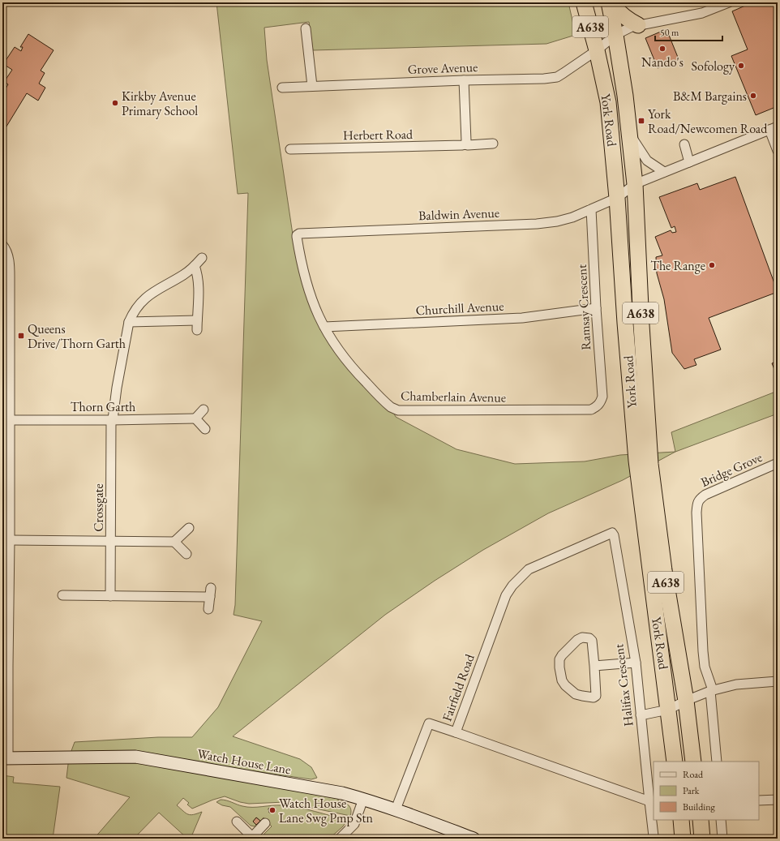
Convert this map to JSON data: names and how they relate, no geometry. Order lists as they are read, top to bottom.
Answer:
{
  "streets": {
    "highway": ["A638", "York Road"],
    "street": [
      "Grove Avenue",
      "Herbert Road",
      "Baldwin Avenue",
      "Ramsay Crescent",
      "Churchill Avenue",
      "Chamberlain Avenue",
      "Thorn Garth",
      "Bridge Grove",
      "Crossgate",
      "Halifax Crescent",
      "Fairfield Road",
      "Watch House Lane"
    ]
  },
  "crossings": [
    ["Grove Avenue", "York Road"],
    ["York Road", "Baldwin Avenue"],
    ["Baldwin Avenue", "Ramsay Crescent"],
    ["Baldwin Avenue", "Chamberlain Avenue"],
    ["Ramsay Crescent", "Churchill Avenue"],
    ["Ramsay Crescent", "Chamberlain Avenue"],
    ["Churchill Avenue", "Chamberlain Avenue"],
    ["Thorn Garth", "Crossgate"],
    ["Halifax Crescent", "Fairfield Road"]
  ],
  "places": {
    "other": [
      "Nando's",
      "Sofology",
      "B&M Bargains",
      "Kirkby Avenue Primary School",
      "The Range",
      "Watch House Lane Swg Pmp Stn"
    ],
    "transit": ["York Road/Newcomen Road", "Queens Drive/Thorn Garth"]
  },
  "legend": ["Road", "Park", "Building"],
  "scale_bar": "50 m"
}
